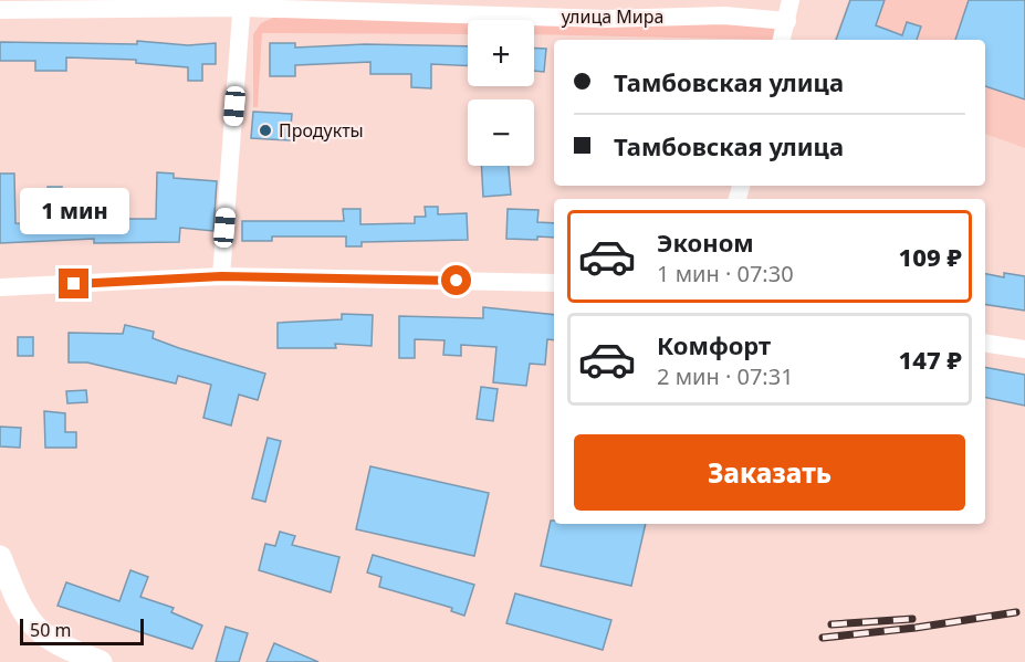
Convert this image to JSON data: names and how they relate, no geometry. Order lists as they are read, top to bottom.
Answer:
{
  "streets": {
    "street": ["улица Мира"]
  },
  "places": ["Продукты"],
  "scale_bar": "50 m",
  "page": {
    "map_buttons": ["+", "−"],
    "banner": ["Тамбовская улица", "Тамбовская улица"],
    "bubble": "1 мин",
    "list": [
      {
        "name": "Эконом",
        "note": "1 мин · 07:30",
        "value": "109 ₽"
      },
      {
        "name": "Комфорт",
        "note": "2 мин · 07:31",
        "value": "147 ₽"
      }
    ],
    "buttons": "Заказать",
    "scale": "50 m"
  }
}
